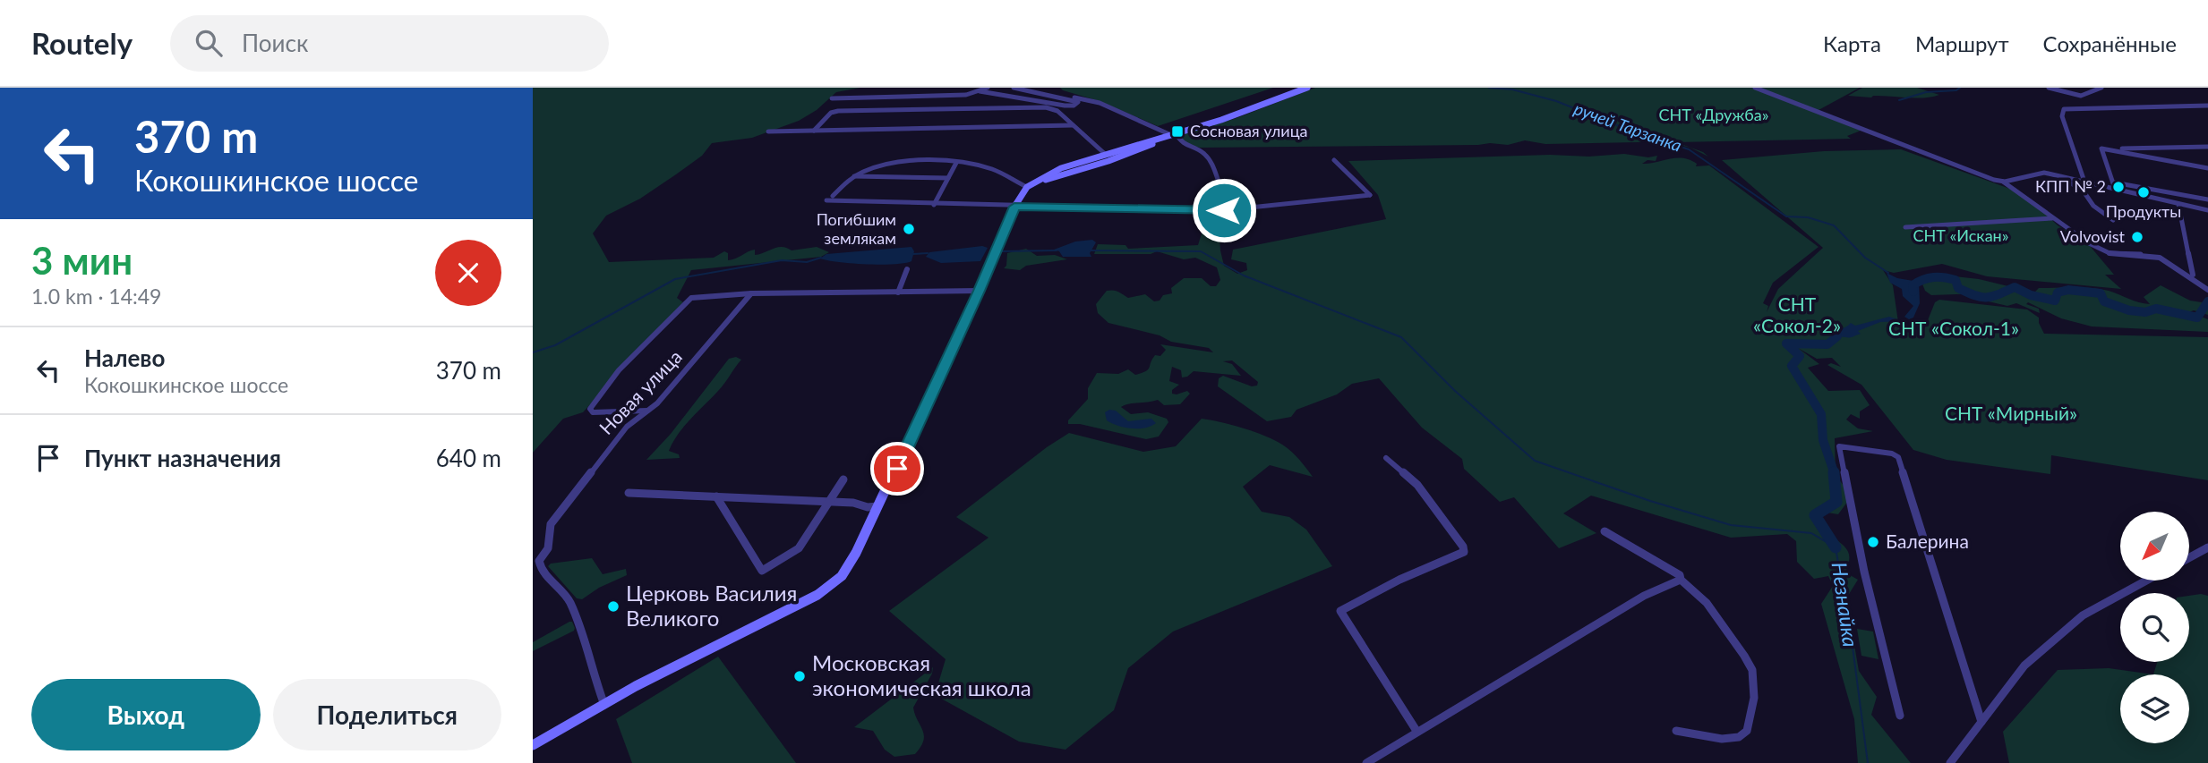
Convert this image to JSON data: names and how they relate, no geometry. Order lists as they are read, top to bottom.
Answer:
{
  "streets": {
    "street": ["Новая улица"]
  },
  "water": ["ручей Тарзанка", "Незнайка"],
  "parks": [
    "СНТ «Дружба»",
    "СНТ «Искан»",
    "СНТ «Сокол-2»",
    "СНТ «Сокол-1»",
    "СНТ «Мирный»"
  ],
  "places": {
    "transit": ["Сосновая улица"],
    "other": [
      "КПП № 2",
      "Продукты",
      "Погибшим землякам",
      "Volvovist",
      "Балерина",
      "Церковь Василия Великого",
      "Московская экономическая школа"
    ]
  },
  "north": "bottom left",
  "page": {
    "header": "Routely",
    "search": "Поиск",
    "nav": ["Карта", "Маршрут", "Сохранённые"],
    "turn": ["370 m", "Кокошкинское шоссе"],
    "heading": ["3 мин", "1.0 km · 14:49"],
    "list": [
      {
        "name": "Налево",
        "note": "Кокошкинское шоссе",
        "value": "370 m"
      },
      {
        "name": "Пункт назначения",
        "value": "640 m"
      }
    ],
    "buttons": ["Выход", "Поделиться"]
  }
}
